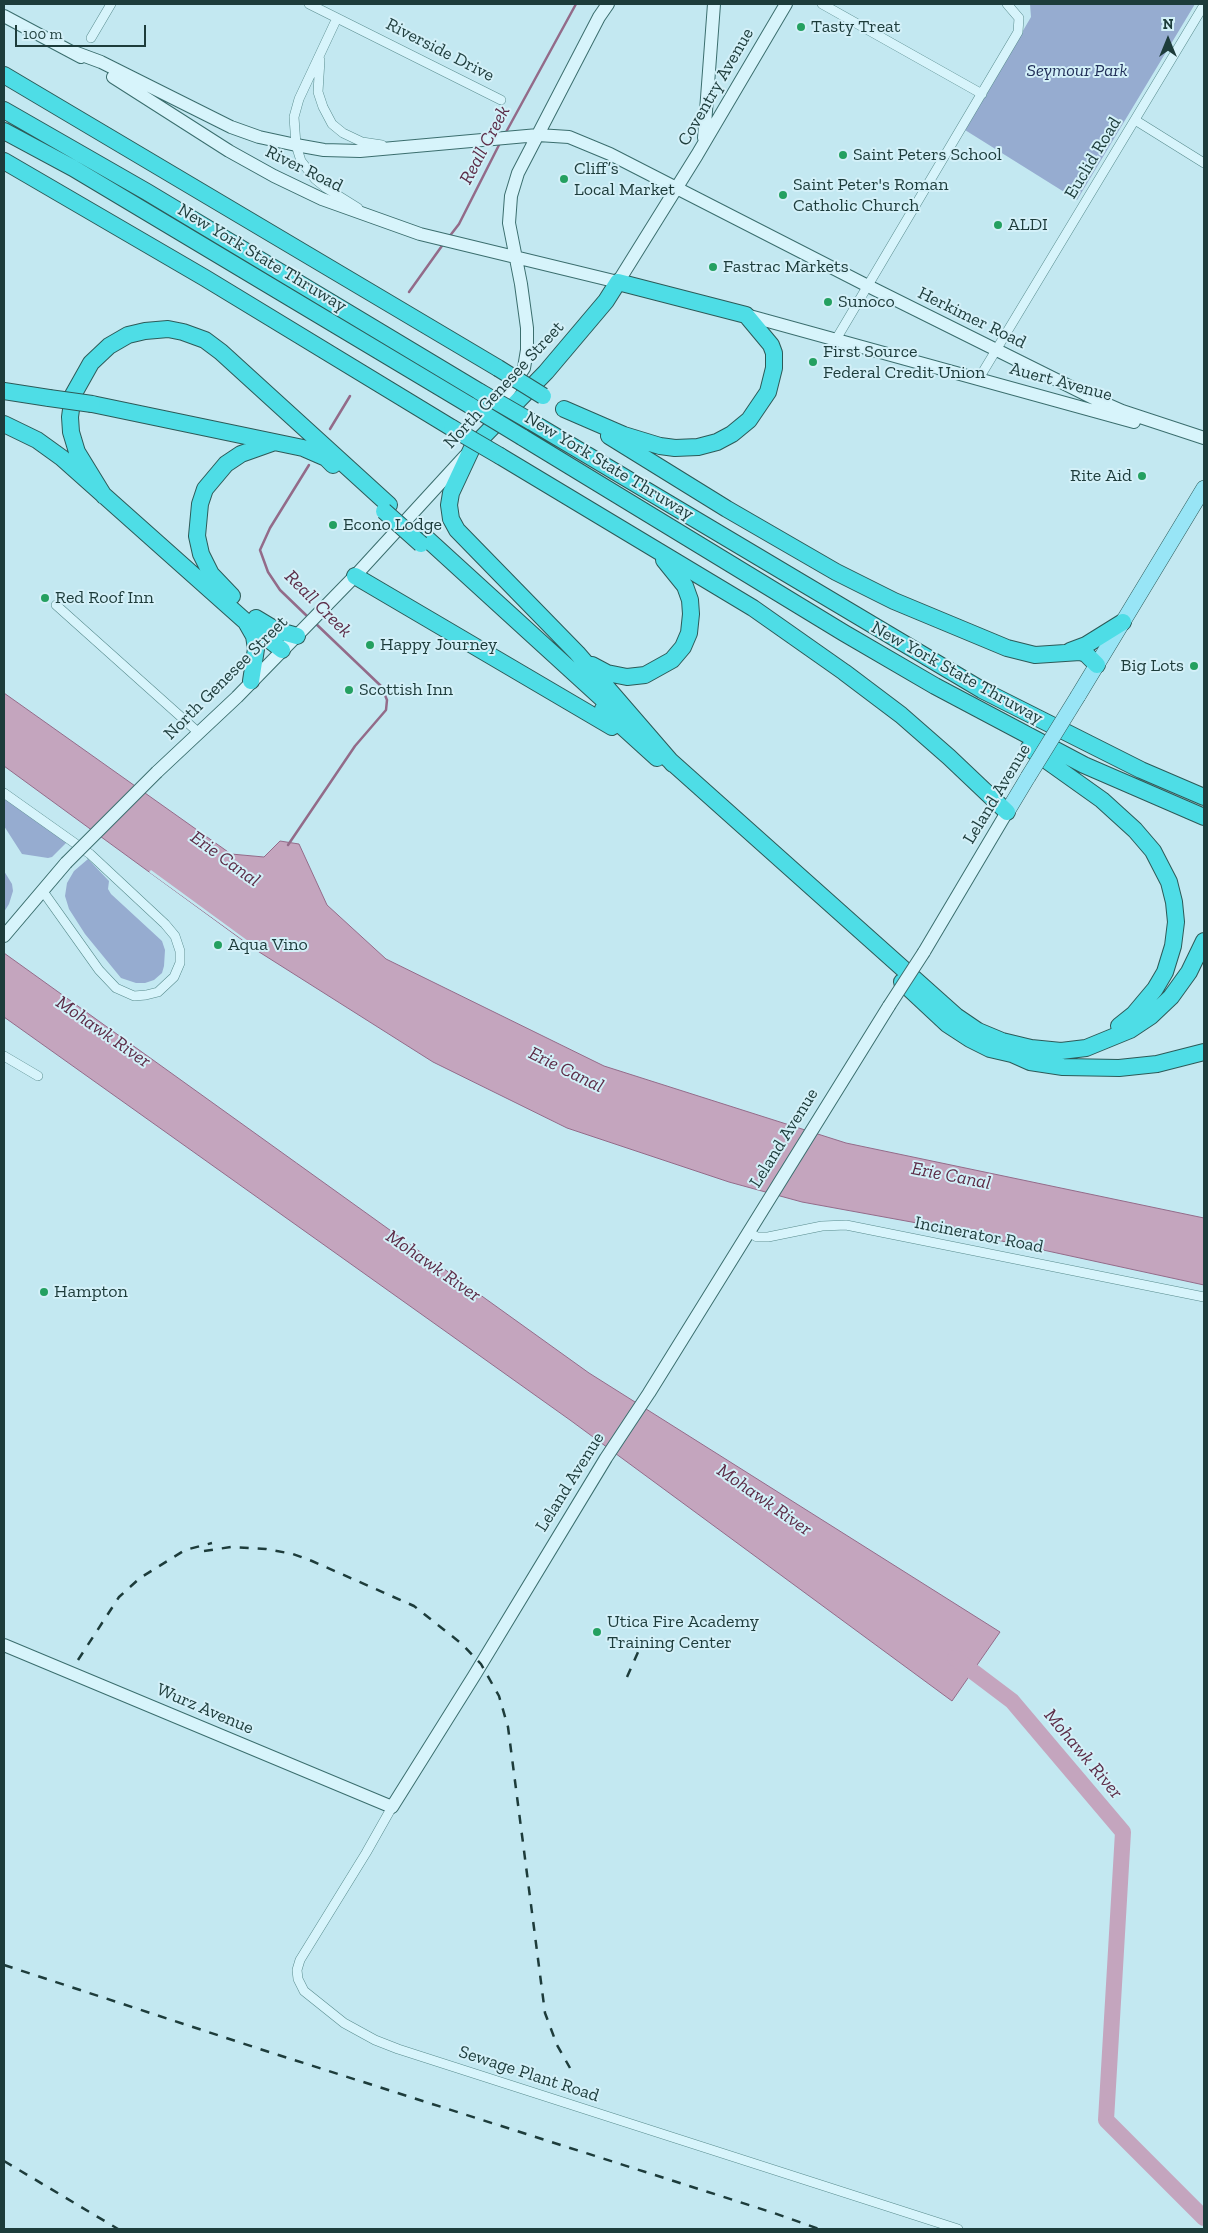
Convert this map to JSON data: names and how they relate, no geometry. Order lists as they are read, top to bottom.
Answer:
{
  "streets": {
    "highway": ["New York State Thruway", "Auert Avenue", "North Genesee Street"],
    "main road": [
      "Coventry Avenue",
      "River Road",
      "Herkimer Road",
      "Leland Avenue",
      "Wurz Avenue"
    ],
    "street": [
      "Riverside Drive",
      "Euclid Road",
      "Incinerator Road",
      "Sewage Plant Road"
    ]
  },
  "crossings": [
    ["Coventry Avenue", "Herkimer Road"],
    ["Coventry Avenue", "North Genesee Street"],
    ["Euclid Road", "Herkimer Road"],
    ["Euclid Road", "Auert Avenue"],
    ["River Road", "Auert Avenue"],
    ["River Road", "North Genesee Street"],
    ["Herkimer Road", "Auert Avenue"],
    ["Herkimer Road", "North Genesee Street"],
    ["Auert Avenue", "North Genesee Street"],
    ["Leland Avenue", "Incinerator Road"],
    ["Leland Avenue", "Wurz Avenue"],
    ["Leland Avenue", "Sewage Plant Road"],
    ["Wurz Avenue", "Sewage Plant Road"]
  ],
  "water": ["Reall Creek", "Erie Canal", "Mohawk River"],
  "parks": ["Seymour Park"],
  "places": [
    "Tasty Treat",
    "Saint Peters School",
    "Cliff’s Local Market",
    "Saint Peter's Roman Catholic Church",
    "ALDI",
    "Fastrac Markets",
    "Sunoco",
    "First Source Federal Credit Union",
    "Rite Aid",
    "Econo Lodge",
    "Red Roof Inn",
    "Happy Journey",
    "Big Lots",
    "Scottish Inn",
    "Aqua Vino",
    "Hampton",
    "Utica Fire Academy Training Center"
  ],
  "scale_bar": "100 m",
  "north": "top"
}
